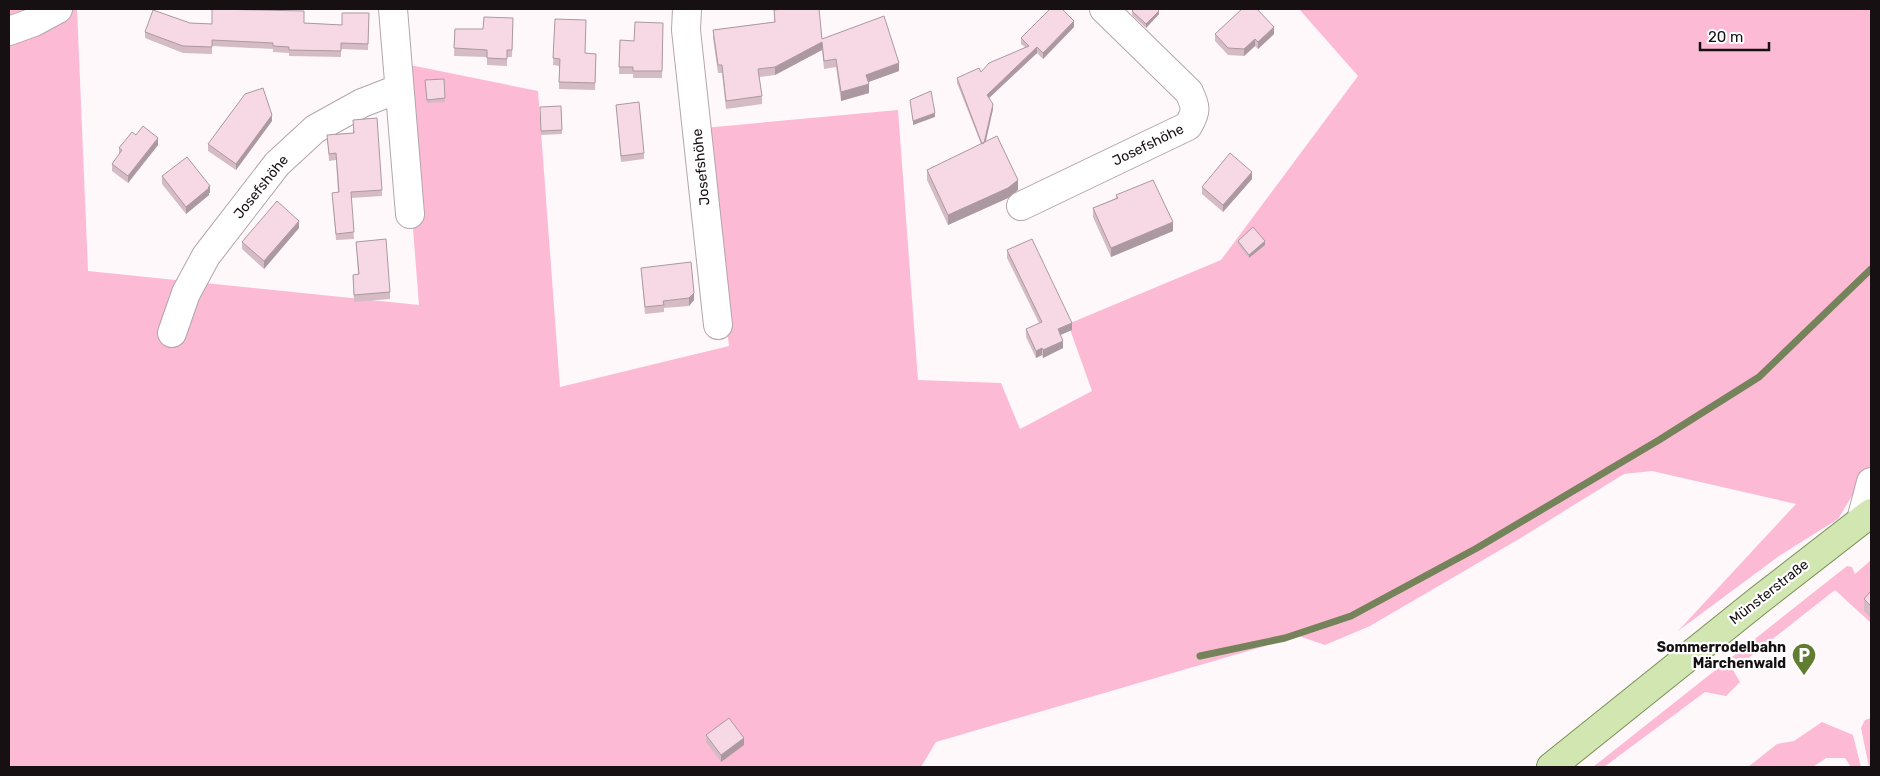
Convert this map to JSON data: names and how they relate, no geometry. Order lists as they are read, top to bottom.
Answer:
{
  "streets": {
    "main road": ["Münsterstraße"],
    "street": ["Josefshöhe"]
  },
  "places": {
    "parking": ["Sommerrodelbahn Märchenwald"]
  },
  "scale_bar": "20 m"
}
